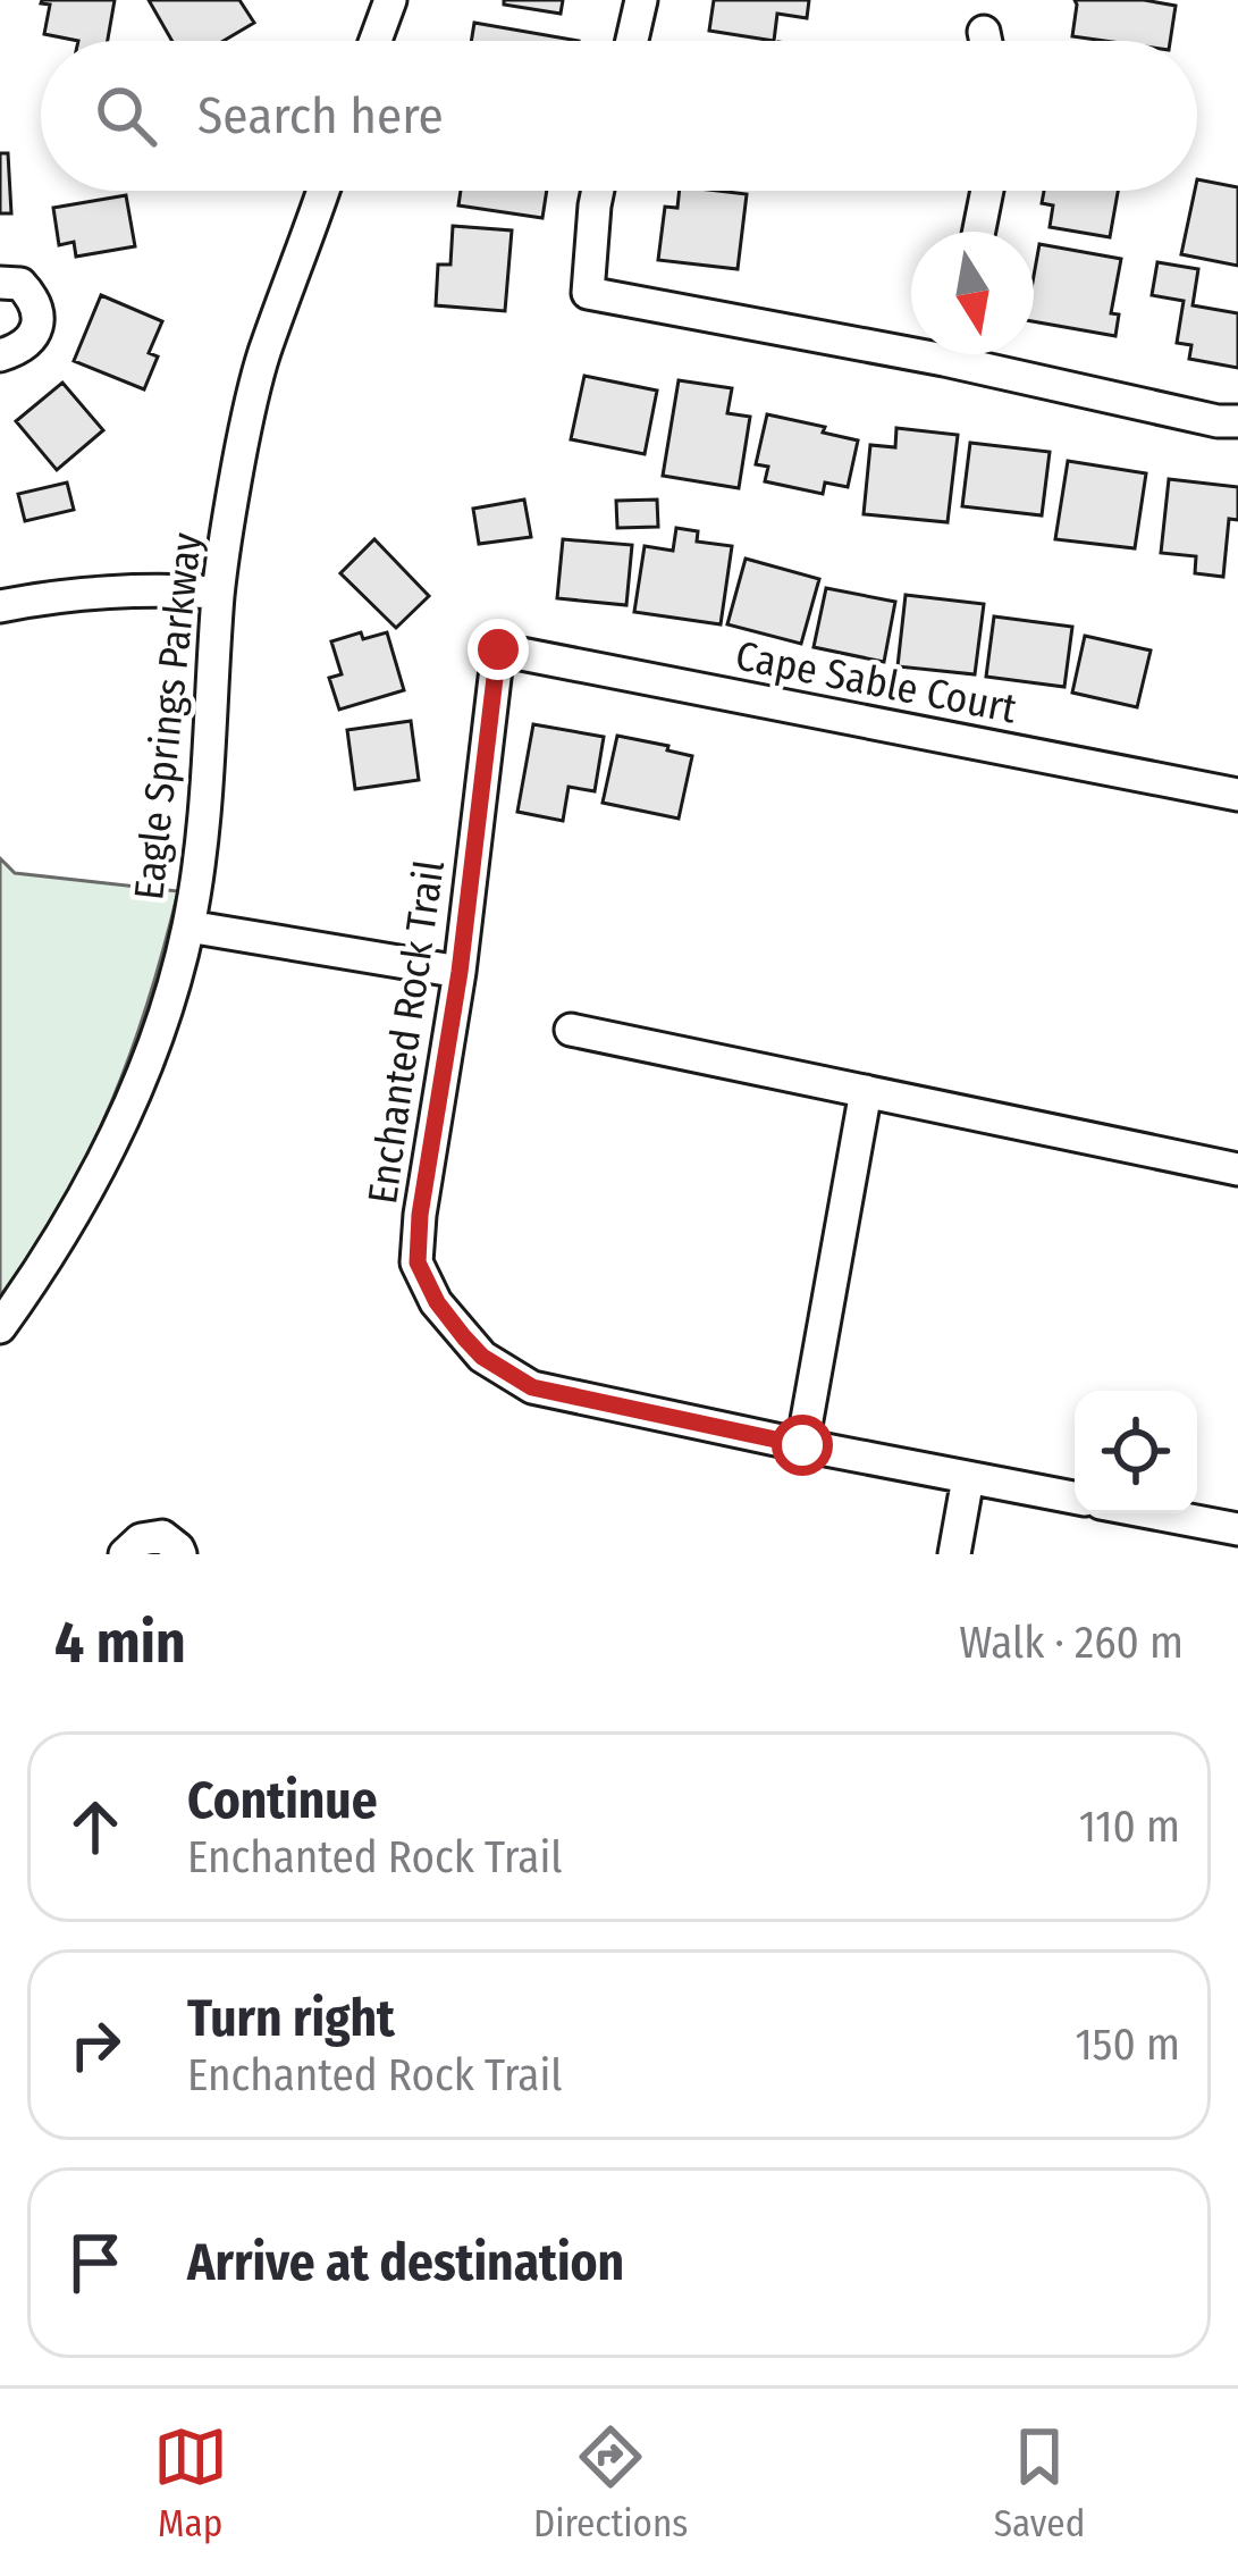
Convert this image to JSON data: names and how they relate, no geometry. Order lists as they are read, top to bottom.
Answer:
{
  "streets": {
    "street": ["Cape Sable Court", "Eagle Springs Parkway", "Enchanted Rock Trail"]
  },
  "crossings": [
    ["Cape Sable Court", "Enchanted Rock Trail"]
  ],
  "north": "bottom",
  "page": {
    "search": "Search here",
    "heading": ["4 min", "Walk · 260 m"],
    "list": [
      ["Continue", "Enchanted Rock Trail", "110 m"],
      ["Turn right", "Enchanted Rock Trail", "150 m"],
      "Arrive at destination"
    ],
    "nav": ["Map", "Directions", "Saved"]
  }
}
